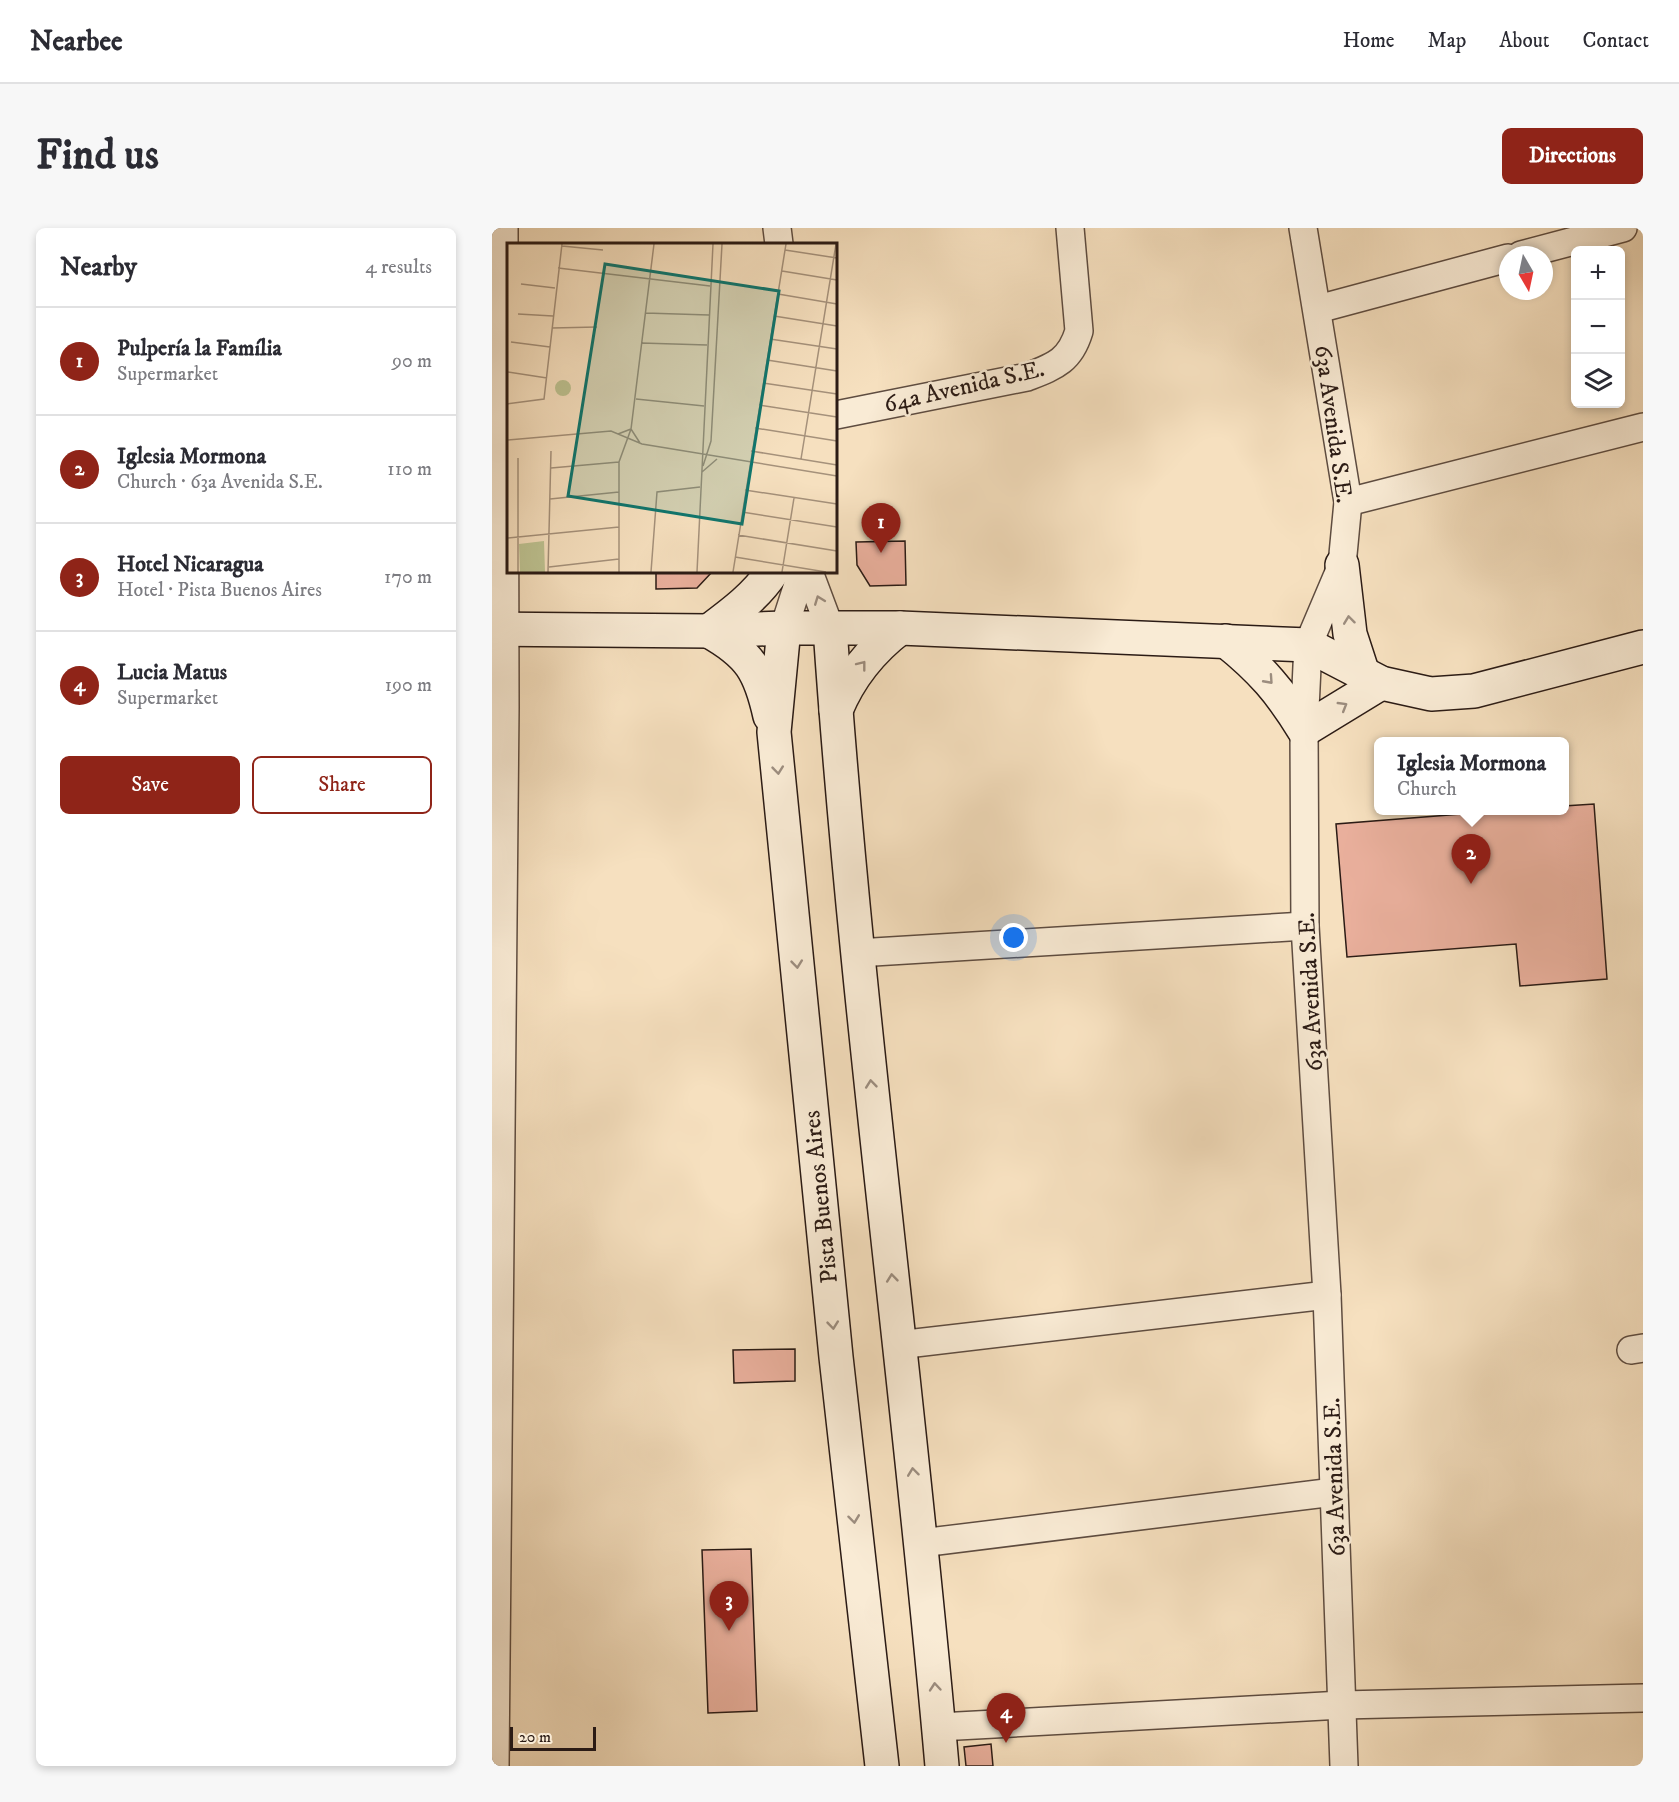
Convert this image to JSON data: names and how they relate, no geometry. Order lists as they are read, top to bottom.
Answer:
{
  "streets": {
    "street": ["64a Avenida S.E.", "63a Avenida S.E.", "Pista Buenos Aires"]
  },
  "scale_bar": "20 m",
  "north": "bottom",
  "page": {
    "header": "Nearbee",
    "nav": [
      "Home",
      "Map",
      "About",
      "Contact"
    ],
    "buttons": [
      "Directions",
      ["Save", "Share"]
    ],
    "title": "Find us",
    "heading": ["Nearby", "4 results"],
    "map_buttons": ["+", "−"],
    "list": [
      {
        "mark": "1",
        "name": "Pulpería la Família",
        "note": "Supermarket",
        "value": "90 m"
      },
      {
        "mark": "2",
        "name": "Iglesia Mormona",
        "note": "Church · 63a Avenida S.E.",
        "value": "110 m"
      },
      {
        "mark": "3",
        "name": "Hotel Nicaragua",
        "note": "Hotel · Pista Buenos Aires",
        "value": "170 m"
      },
      {
        "mark": "4",
        "name": "Lucia Matus",
        "note": "Supermarket",
        "value": "190 m"
      }
    ],
    "pins": [
      "1",
      "2",
      "3",
      "4"
    ],
    "popup": ["Iglesia Mormona", "Church"],
    "scale": "20 m"
  }
}
